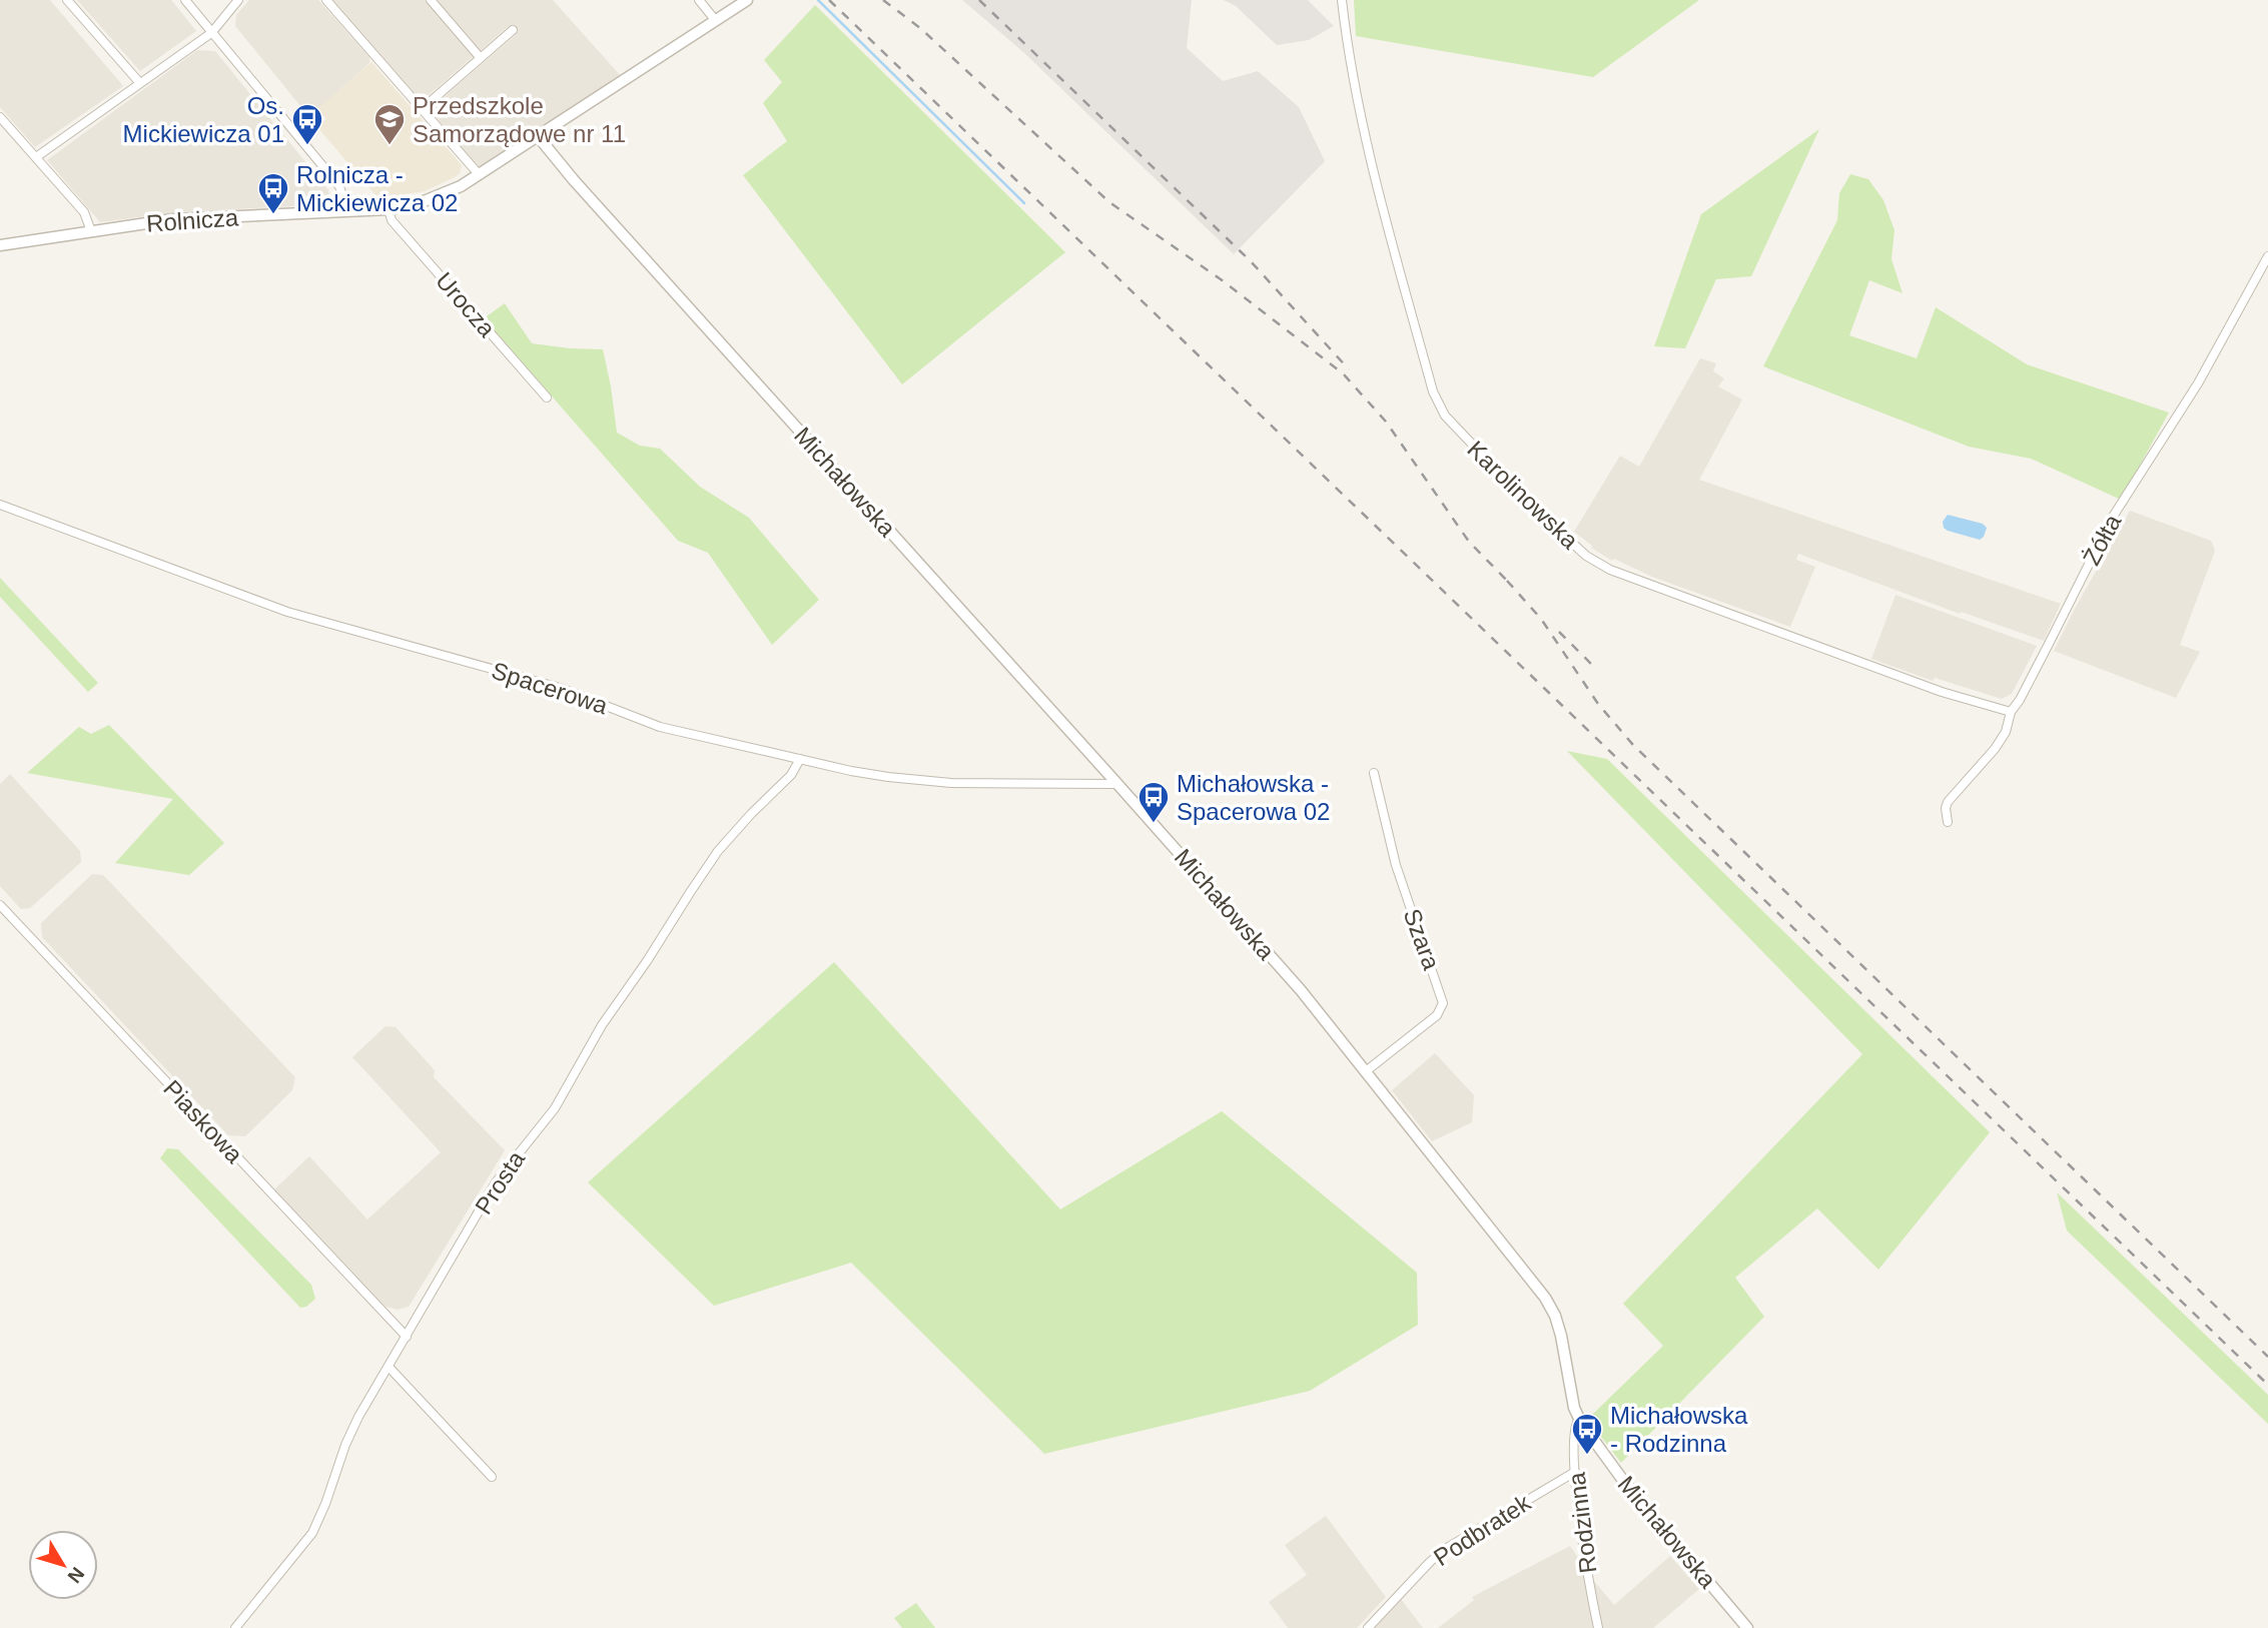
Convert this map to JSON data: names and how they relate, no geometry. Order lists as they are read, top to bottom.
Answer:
{
  "streets": {
    "street": [
      "Rolnicza",
      "Urocza",
      "Michałowska",
      "Karolinowska",
      "Żółta",
      "Spacerowa",
      "Szara",
      "Piaskowa",
      "Prosta",
      "Rodzinna",
      "Podbratek"
    ]
  },
  "crossings": [
    ["Rolnicza", "Urocza"],
    ["Rolnicza", "Michałowska"],
    ["Michałowska", "Spacerowa"],
    ["Michałowska", "Szara"],
    ["Michałowska", "Rodzinna"],
    ["Karolinowska", "Żółta"],
    ["Spacerowa", "Prosta"],
    ["Piaskowa", "Prosta"],
    ["Rodzinna", "Podbratek"]
  ],
  "places": {
    "bus stop": [
      "Os. Mickiewicza 01",
      "Rolnicza - Mickiewicza 02",
      "Michałowska - Spacerowa 02",
      "Michałowska - Rodzinna"
    ],
    "school or university": ["Przedszkole Samorządowe nr 11"]
  },
  "north": "bottom right"
}
